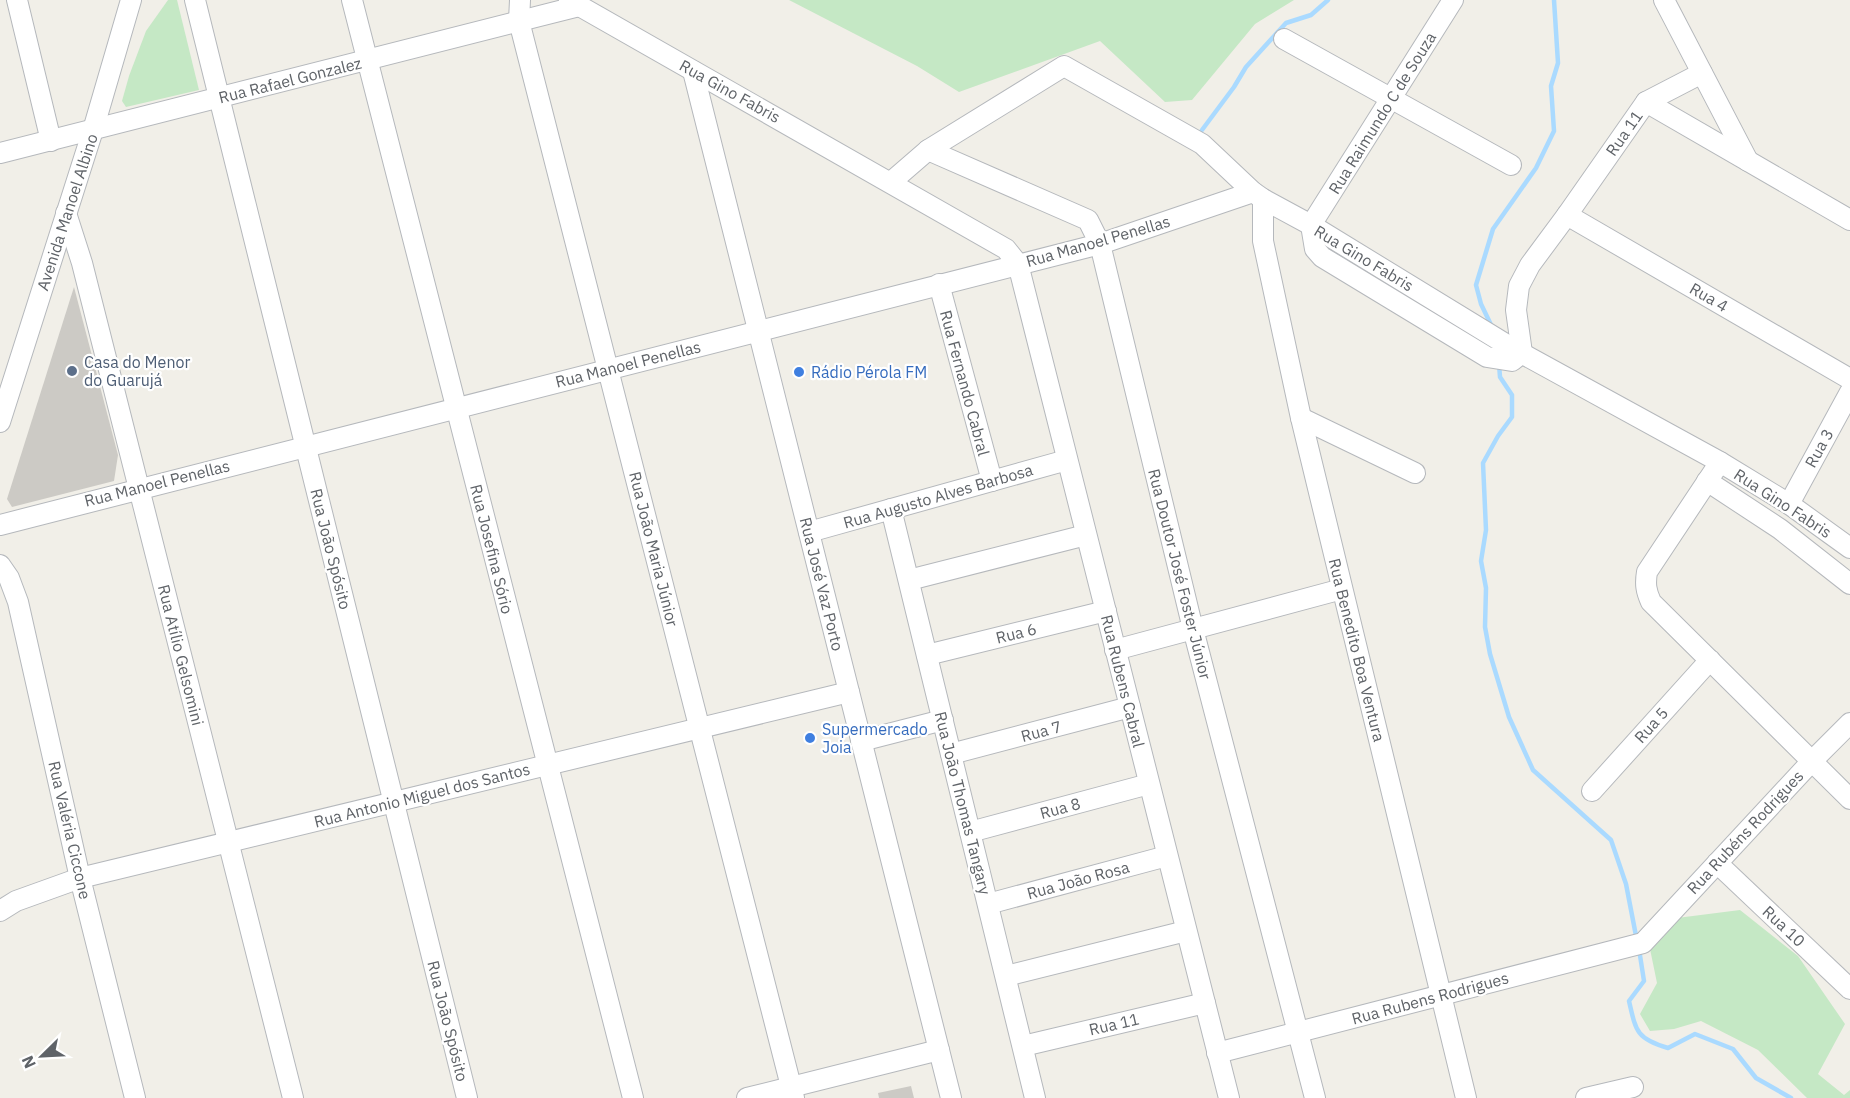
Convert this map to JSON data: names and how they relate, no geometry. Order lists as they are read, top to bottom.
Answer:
{
  "streets": {
    "street": [
      "Rua Rafael Gonzalez",
      "Rua Gino Fabris",
      "Rua Raimundo C de Souza",
      "Rua 11",
      "Avenida Manoel Albino",
      "Rua Manoel Penellas",
      "Rua 4",
      "Rua Fernando Cabral",
      "Rua 3",
      "Rua Augusto Alves Barbosa",
      "Rua João Spósito",
      "Rua Josefina Sório",
      "Rua João Maria Júnior",
      "Rua Doutor José Foster Júnior",
      "Rua José Vaz Porto",
      "Rua 6",
      "Rua Benedito Boa Ventura",
      "Rua Atílio Gelsomini",
      "Rua Rubens Cabral",
      "Rua 5",
      "Rua 7",
      "Rua Antonio Miguel dos Santos",
      "Rua João Thomas Tangary",
      "Rua 8",
      "Rua Valéria Ciccone",
      "Rua Rubéns Rodrigues",
      "Rua João Rosa",
      "Rua 10",
      "Rua Rubens Rodrigues"
    ]
  },
  "crossings": [
    ["Rua Rafael Gonzalez", "Rua Gino Fabris"],
    ["Rua Rafael Gonzalez", "Avenida Manoel Albino"],
    ["Rua Rafael Gonzalez", "Rua João Spósito"],
    ["Rua Rafael Gonzalez", "Rua Josefina Sório"],
    ["Rua Rafael Gonzalez", "Rua João Maria Júnior"],
    ["Rua Gino Fabris", "Rua Raimundo C de Souza"],
    ["Rua Gino Fabris", "Rua 11"],
    ["Rua Gino Fabris", "Rua Manoel Penellas"],
    ["Rua Gino Fabris", "Rua 3"],
    ["Rua Gino Fabris", "Rua Doutor José Foster Júnior"],
    ["Rua Gino Fabris", "Rua José Vaz Porto"],
    ["Rua Gino Fabris", "Rua Benedito Boa Ventura"],
    ["Rua Gino Fabris", "Rua Rubens Cabral"],
    ["Rua 11", "Rua 4"],
    ["Rua 11", "Rua Rubens Cabral"],
    ["Rua 11", "Rua João Thomas Tangary"],
    ["Avenida Manoel Albino", "Rua Atílio Gelsomini"],
    ["Rua Manoel Penellas", "Rua Fernando Cabral"],
    ["Rua Manoel Penellas", "Rua João Spósito"],
    ["Rua Manoel Penellas", "Rua Josefina Sório"],
    ["Rua Manoel Penellas", "Rua João Maria Júnior"],
    ["Rua Manoel Penellas", "Rua Doutor José Foster Júnior"],
    ["Rua Manoel Penellas", "Rua José Vaz Porto"],
    ["Rua Manoel Penellas", "Rua Benedito Boa Ventura"],
    ["Rua Manoel Penellas", "Rua Atílio Gelsomini"],
    ["Rua Manoel Penellas", "Rua Rubens Cabral"],
    ["Rua Fernando Cabral", "Rua Augusto Alves Barbosa"],
    ["Rua Augusto Alves Barbosa", "Rua José Vaz Porto"],
    ["Rua Augusto Alves Barbosa", "Rua Rubens Cabral"],
    ["Rua Augusto Alves Barbosa", "Rua João Thomas Tangary"],
    ["Rua João Spósito", "Rua Antonio Miguel dos Santos"],
    ["Rua Josefina Sório", "Rua Antonio Miguel dos Santos"],
    ["Rua João Maria Júnior", "Rua Antonio Miguel dos Santos"],
    ["Rua Doutor José Foster Júnior", "Rua Rubens Rodrigues"],
    ["Rua José Vaz Porto", "Rua Antonio Miguel dos Santos"],
    ["Rua 6", "Rua Rubens Cabral"],
    ["Rua 6", "Rua João Thomas Tangary"],
    ["Rua Benedito Boa Ventura", "Rua Rubens Rodrigues"],
    ["Rua Atílio Gelsomini", "Rua Antonio Miguel dos Santos"],
    ["Rua Rubens Cabral", "Rua 7"],
    ["Rua Rubens Cabral", "Rua 8"],
    ["Rua Rubens Cabral", "Rua João Rosa"],
    ["Rua Rubens Cabral", "Rua Rubens Rodrigues"],
    ["Rua 7", "Rua João Thomas Tangary"],
    ["Rua Antonio Miguel dos Santos", "Rua Valéria Ciccone"],
    ["Rua João Thomas Tangary", "Rua 8"],
    ["Rua João Thomas Tangary", "Rua João Rosa"],
    ["Rua Rubéns Rodrigues", "Rua 10"],
    ["Rua Rubéns Rodrigues", "Rua Rubens Rodrigues"]
  ],
  "places": ["Casa do Menor do Guarujá", "Rádio Pérola FM", "Supermercado Joia"],
  "north": "bottom left"
}
